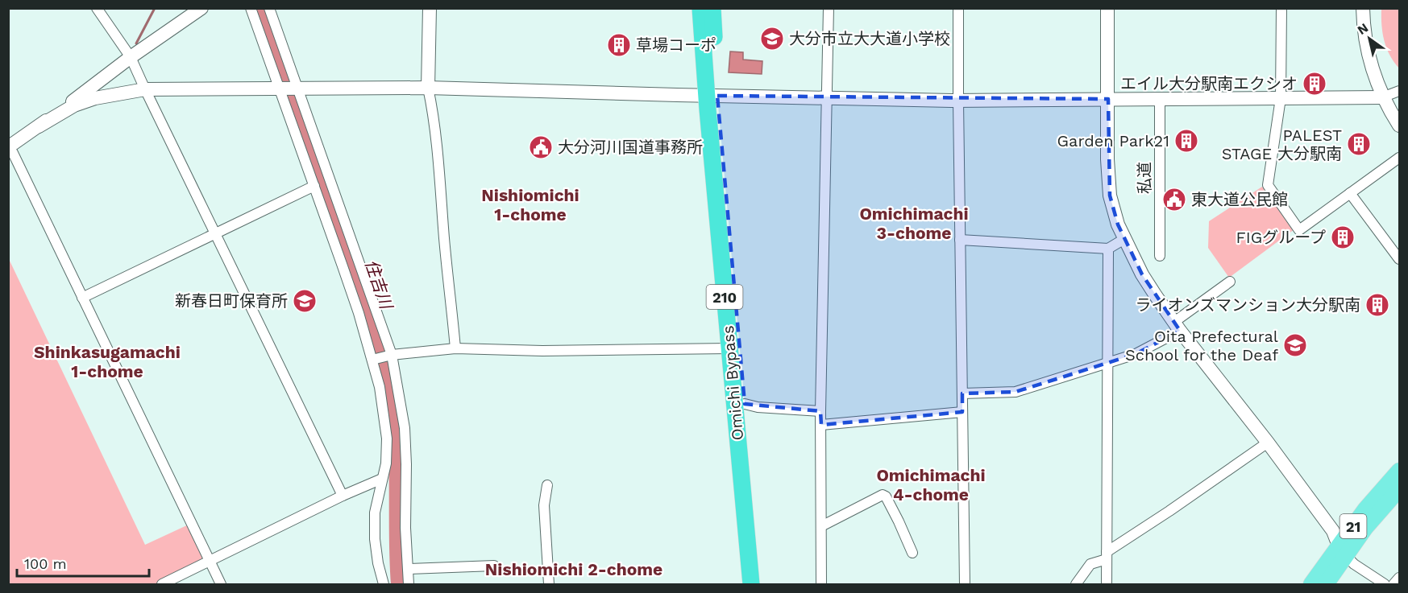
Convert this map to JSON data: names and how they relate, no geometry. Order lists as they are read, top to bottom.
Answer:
{
  "streets": {
    "highway": ["210", "Omichi Bypass"],
    "main road": ["21"],
    "street": ["私道"]
  },
  "districts": [
    "Nishiomichi 1-chome",
    "Omichimachi 3-chome",
    "Shinkasugamachi 1-chome",
    "Omichimachi 4-chome",
    "Nishiomichi 2-chome"
  ],
  "water": ["住吉川"],
  "places": {
    "school or university": ["大分市立大大道小学校", "新春日町保育所", "Oita Prefectural School for the Deaf"],
    "building": [
      "草場コーポ",
      "エイル大分駅南エクシオ",
      "Garden Park21",
      "PALEST STAGE 大分駅南",
      "FIGグループ",
      "ライオンズマンション大分駅南"
    ],
    "public building": ["大分河川国道事務所", "東大道公民館"]
  },
  "scale_bar": "100 m",
  "north": "top left"
}
